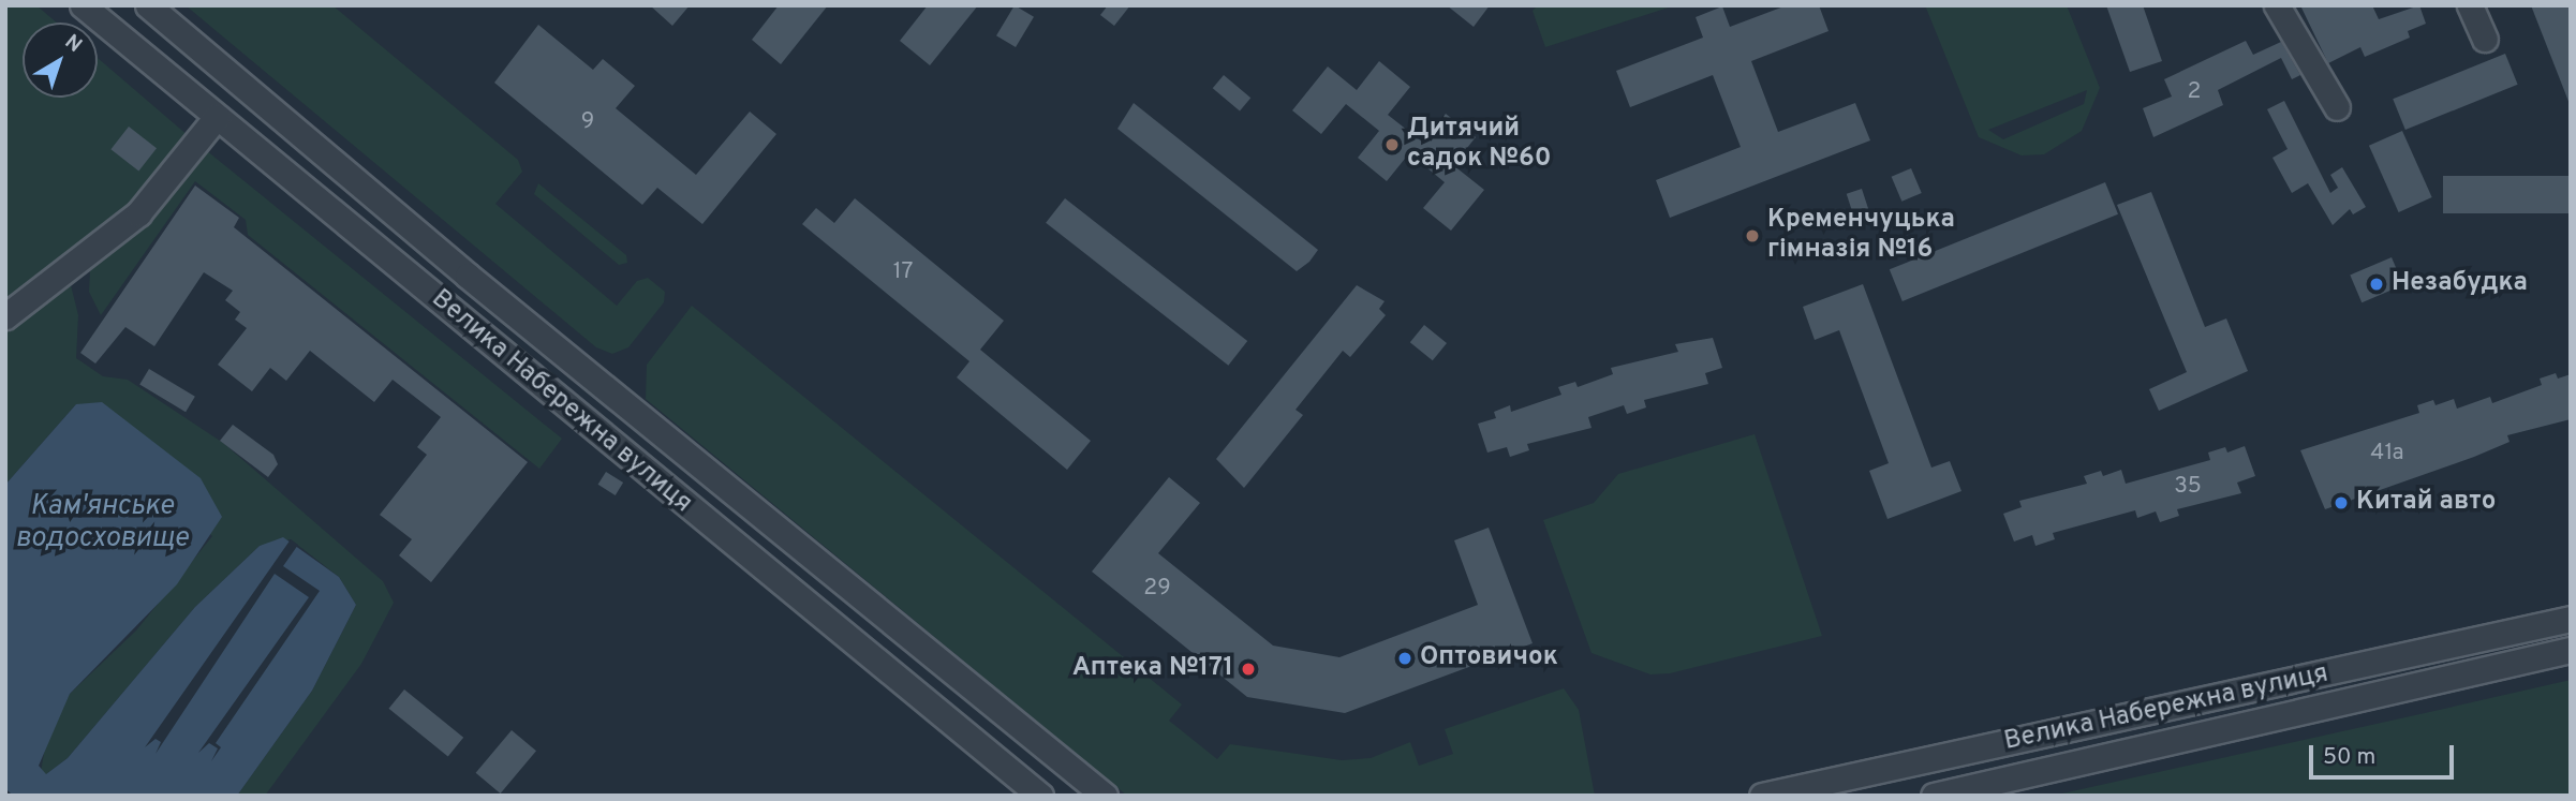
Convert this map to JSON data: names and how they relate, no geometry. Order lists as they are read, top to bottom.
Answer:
{
  "streets": {
    "street": ["Велика Набережна вулиця"]
  },
  "water": ["Кам'янське водосховище"],
  "places": [
    "Дитячий садок №60",
    "Кременчуцька гімназія №16",
    "Незабудка",
    "Китай авто",
    "Оптовичок",
    "Аптека №171"
  ],
  "house_numbers": [
    "2",
    "9",
    "17",
    "41а",
    "35",
    "29"
  ],
  "scale_bar": "50 m",
  "north": "top right"
}
